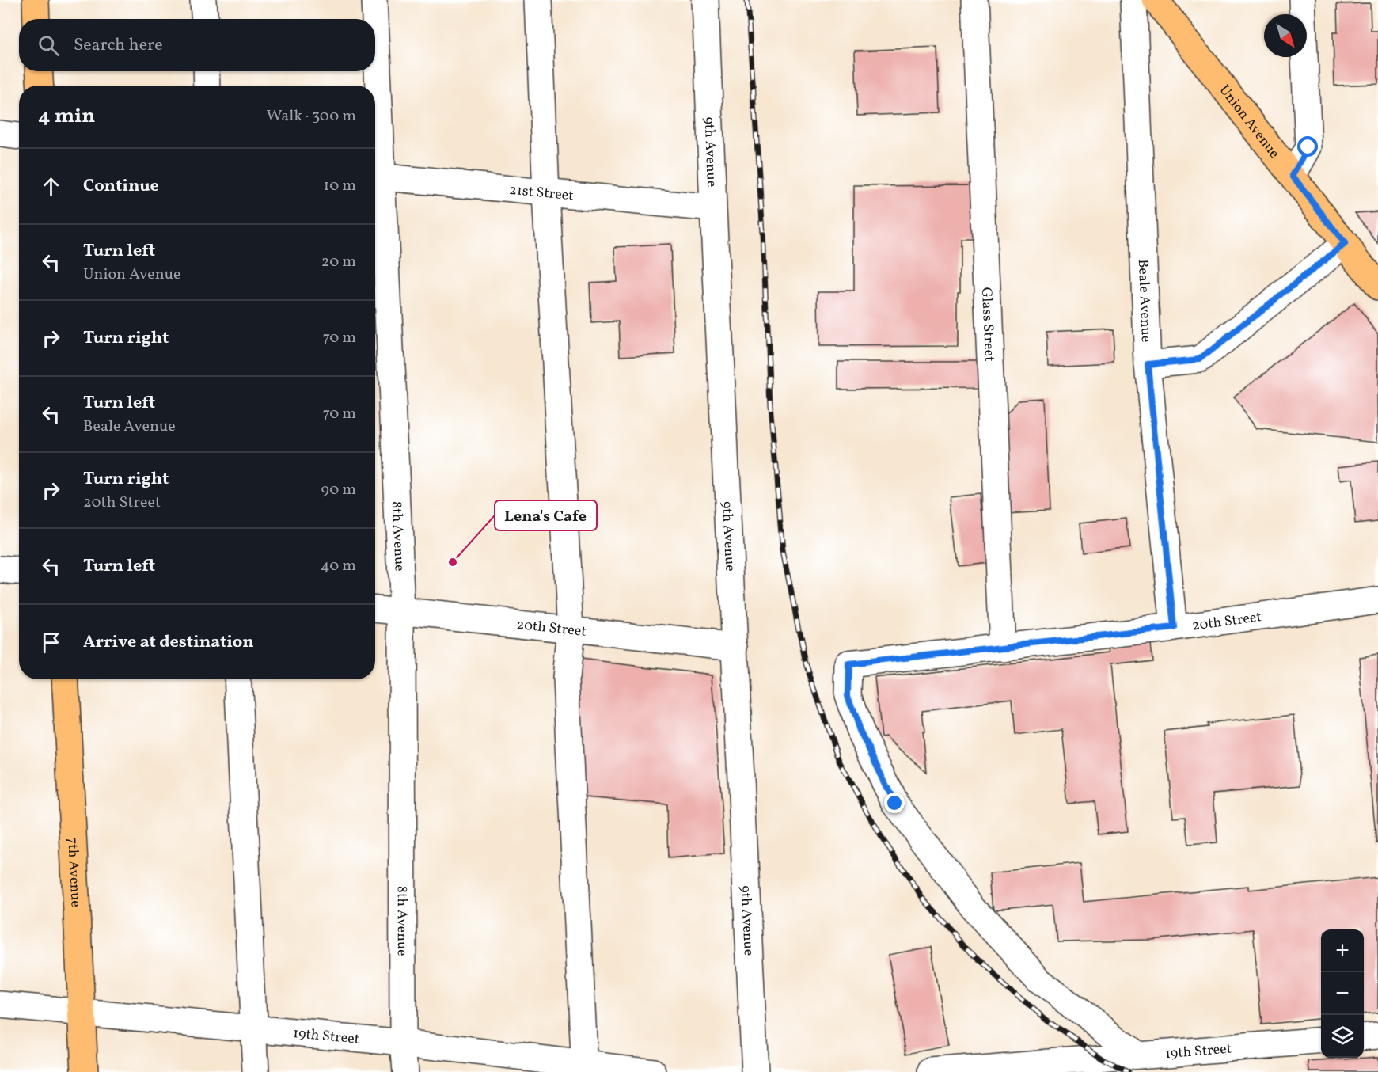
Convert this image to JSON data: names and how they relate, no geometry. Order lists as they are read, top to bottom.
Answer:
{
  "streets": {
    "main road": ["Union Avenue", "7th Avenue"],
    "street": [
      "9th Avenue",
      "21st Street",
      "Beale Avenue",
      "Glass Street",
      "8th Avenue",
      "20th Street",
      "19th Street"
    ]
  },
  "crossings": [
    ["9th Avenue", "21st Street"],
    ["9th Avenue", "20th Street"],
    ["21st Street", "8th Avenue"],
    ["Beale Avenue", "20th Street"],
    ["Glass Street", "20th Street"],
    ["8th Avenue", "20th Street"],
    ["8th Avenue", "19th Street"],
    ["20th Street", "19th Street"],
    ["7th Avenue", "19th Street"]
  ],
  "places": ["Lena's Cafe"],
  "north": "bottom right",
  "page": {
    "search": "Search here",
    "heading": ["4 min", "Walk · 300 m"],
    "list": [
      ["Continue", "10 m"],
      ["Turn left", "Union Avenue", "20 m"],
      ["Turn right", "70 m"],
      ["Turn left", "Beale Avenue", "70 m"],
      ["Turn right", "20th Street", "90 m"],
      ["Turn left", "40 m"],
      "Arrive at destination"
    ],
    "map_buttons": ["+", "−"]
  }
}
